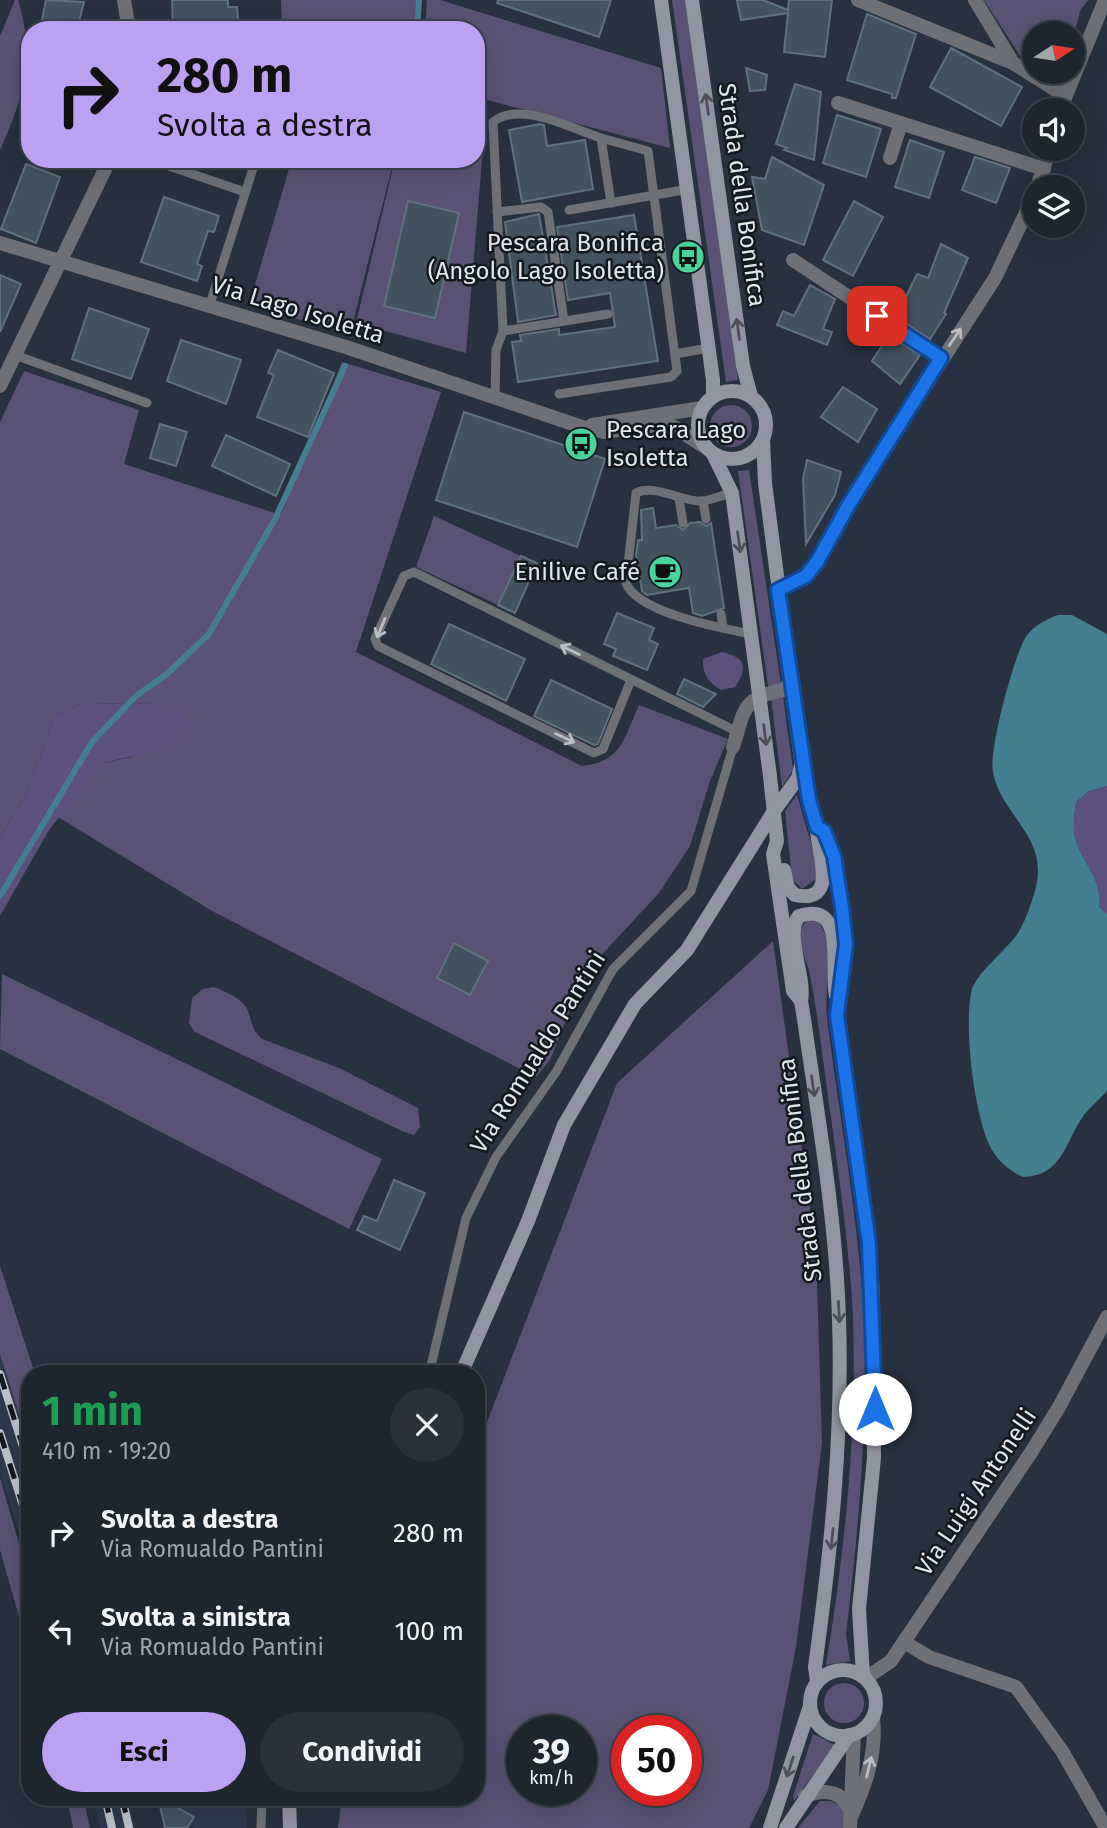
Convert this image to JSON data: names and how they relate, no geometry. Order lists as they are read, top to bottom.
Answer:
{
  "streets": {
    "main road": ["Strada della Bonifica"],
    "street": ["Via Lago Isoletta", "Via Romualdo Pantini", "Via Luigi Antonelli"]
  },
  "crossings": [
    ["Strada della Bonifica", "Via Lago Isoletta"],
    ["Strada della Bonifica", "Via Romualdo Pantini"],
    ["Strada della Bonifica", "Via Luigi Antonelli"]
  ],
  "places": {
    "bus stop": ["Pescara Bonifica (Angolo Lago Isoletta)", "Pescara Lago Isoletta"],
    "cafe": ["Enilive Café"]
  },
  "north": "right",
  "page": {
    "turn": ["280 m", "Svolta a destra"],
    "heading": ["1 min", "410 m · 19:20"],
    "list": [
      {
        "name": "Svolta a destra",
        "note": "Via Romualdo Pantini",
        "value": "280 m"
      },
      {
        "name": "Svolta a sinistra",
        "note": "Via Romualdo Pantini",
        "value": "100 m"
      }
    ],
    "buttons": ["Esci", "Condividi"],
    "speed": "39 km/h",
    "limit": "50"
  }
}
